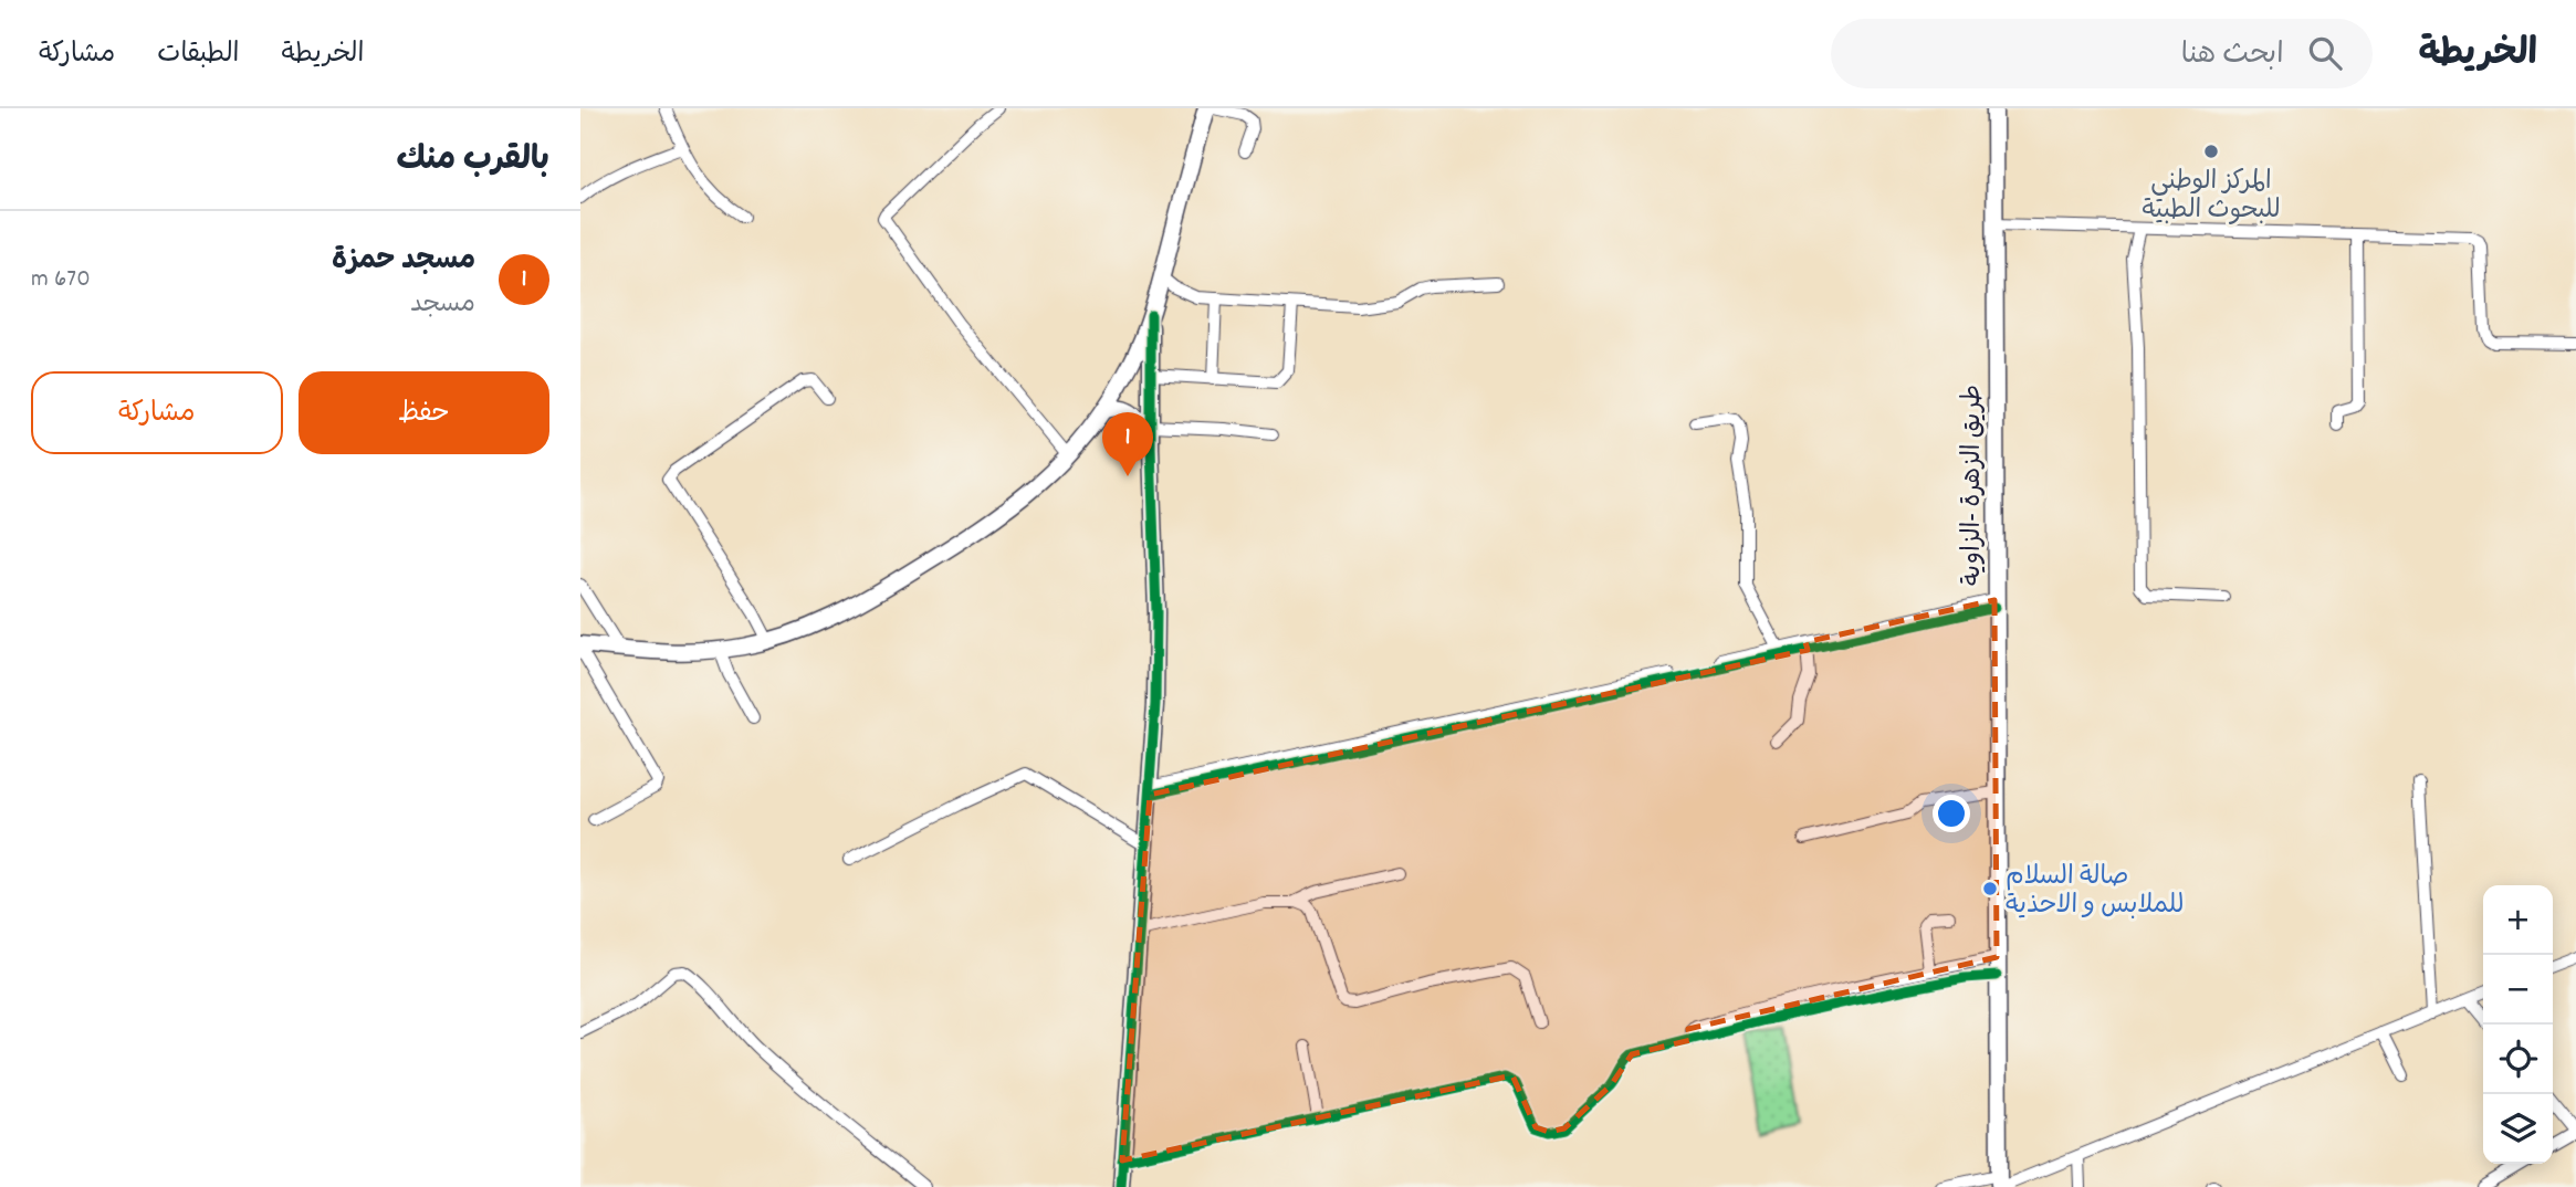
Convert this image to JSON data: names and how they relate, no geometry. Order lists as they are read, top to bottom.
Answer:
{
  "streets": {
    "main road": ["طريق الزهرة -الزاوية"]
  },
  "places": ["المركز الوطني للبحوث الطبية", "صالة السلام للملابس و الاحذية"],
  "page": {
    "header": "الخريطة",
    "search": "ابحث هنا",
    "nav": ["الخريطة", "الطبقات", "مشاركة"],
    "heading": "بالقرب منك",
    "list": [
      {
        "mark": "1",
        "name": "مسجد حمزة",
        "note": "مسجد",
        "value": "670 m"
      }
    ],
    "buttons": ["حفظ", "مشاركة"],
    "pins": "1",
    "map_buttons": ["+", "−"]
  }
}
